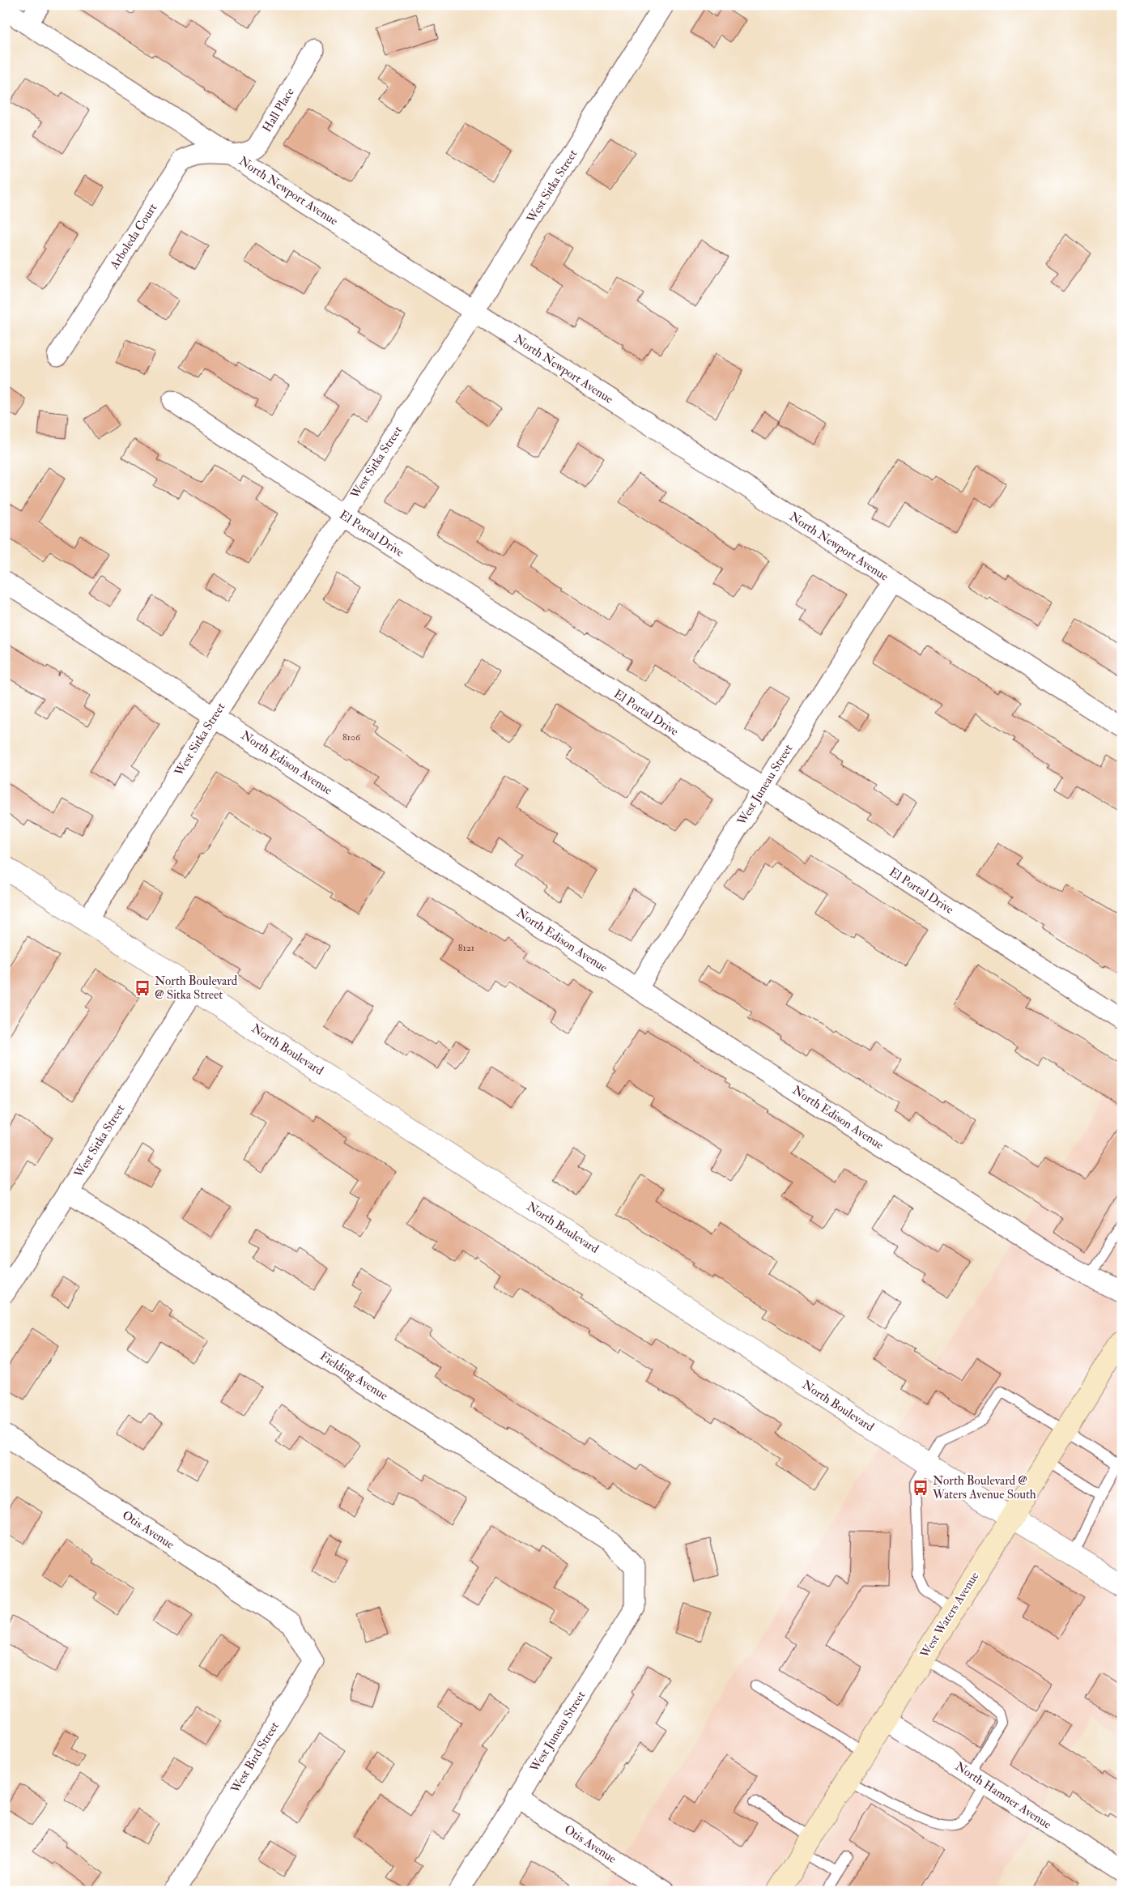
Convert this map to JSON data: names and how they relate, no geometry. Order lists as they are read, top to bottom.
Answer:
{
  "streets": {
    "main road": ["West Waters Avenue"],
    "street": [
      "Hall Place",
      "West Sitka Street",
      "North Newport Avenue",
      "Arboleda Court",
      "El Portal Drive",
      "North Edison Avenue",
      "West Juneau Street",
      "North Boulevard",
      "Fielding Avenue",
      "Otis Avenue",
      "West Bird Street",
      "North Hamner Avenue"
    ]
  },
  "crossings": [
    ["Hall Place", "North Newport Avenue"],
    ["Hall Place", "Arboleda Court"],
    ["West Sitka Street", "North Newport Avenue"],
    ["West Sitka Street", "El Portal Drive"],
    ["West Sitka Street", "North Edison Avenue"],
    ["West Sitka Street", "North Boulevard"],
    ["West Sitka Street", "Fielding Avenue"],
    ["North Newport Avenue", "Arboleda Court"],
    ["North Newport Avenue", "West Juneau Street"],
    ["El Portal Drive", "West Juneau Street"],
    ["North Edison Avenue", "West Juneau Street"],
    ["West Juneau Street", "Fielding Avenue"],
    ["West Juneau Street", "Otis Avenue"],
    ["North Boulevard", "West Waters Avenue"],
    ["Otis Avenue", "West Bird Street"],
    ["West Waters Avenue", "North Hamner Avenue"]
  ],
  "places": {
    "bus stop": ["North Boulevard @ Sitka Street", "North Boulevard @ Waters Avenue South"]
  },
  "house_numbers": ["8106", "8121"]
}
